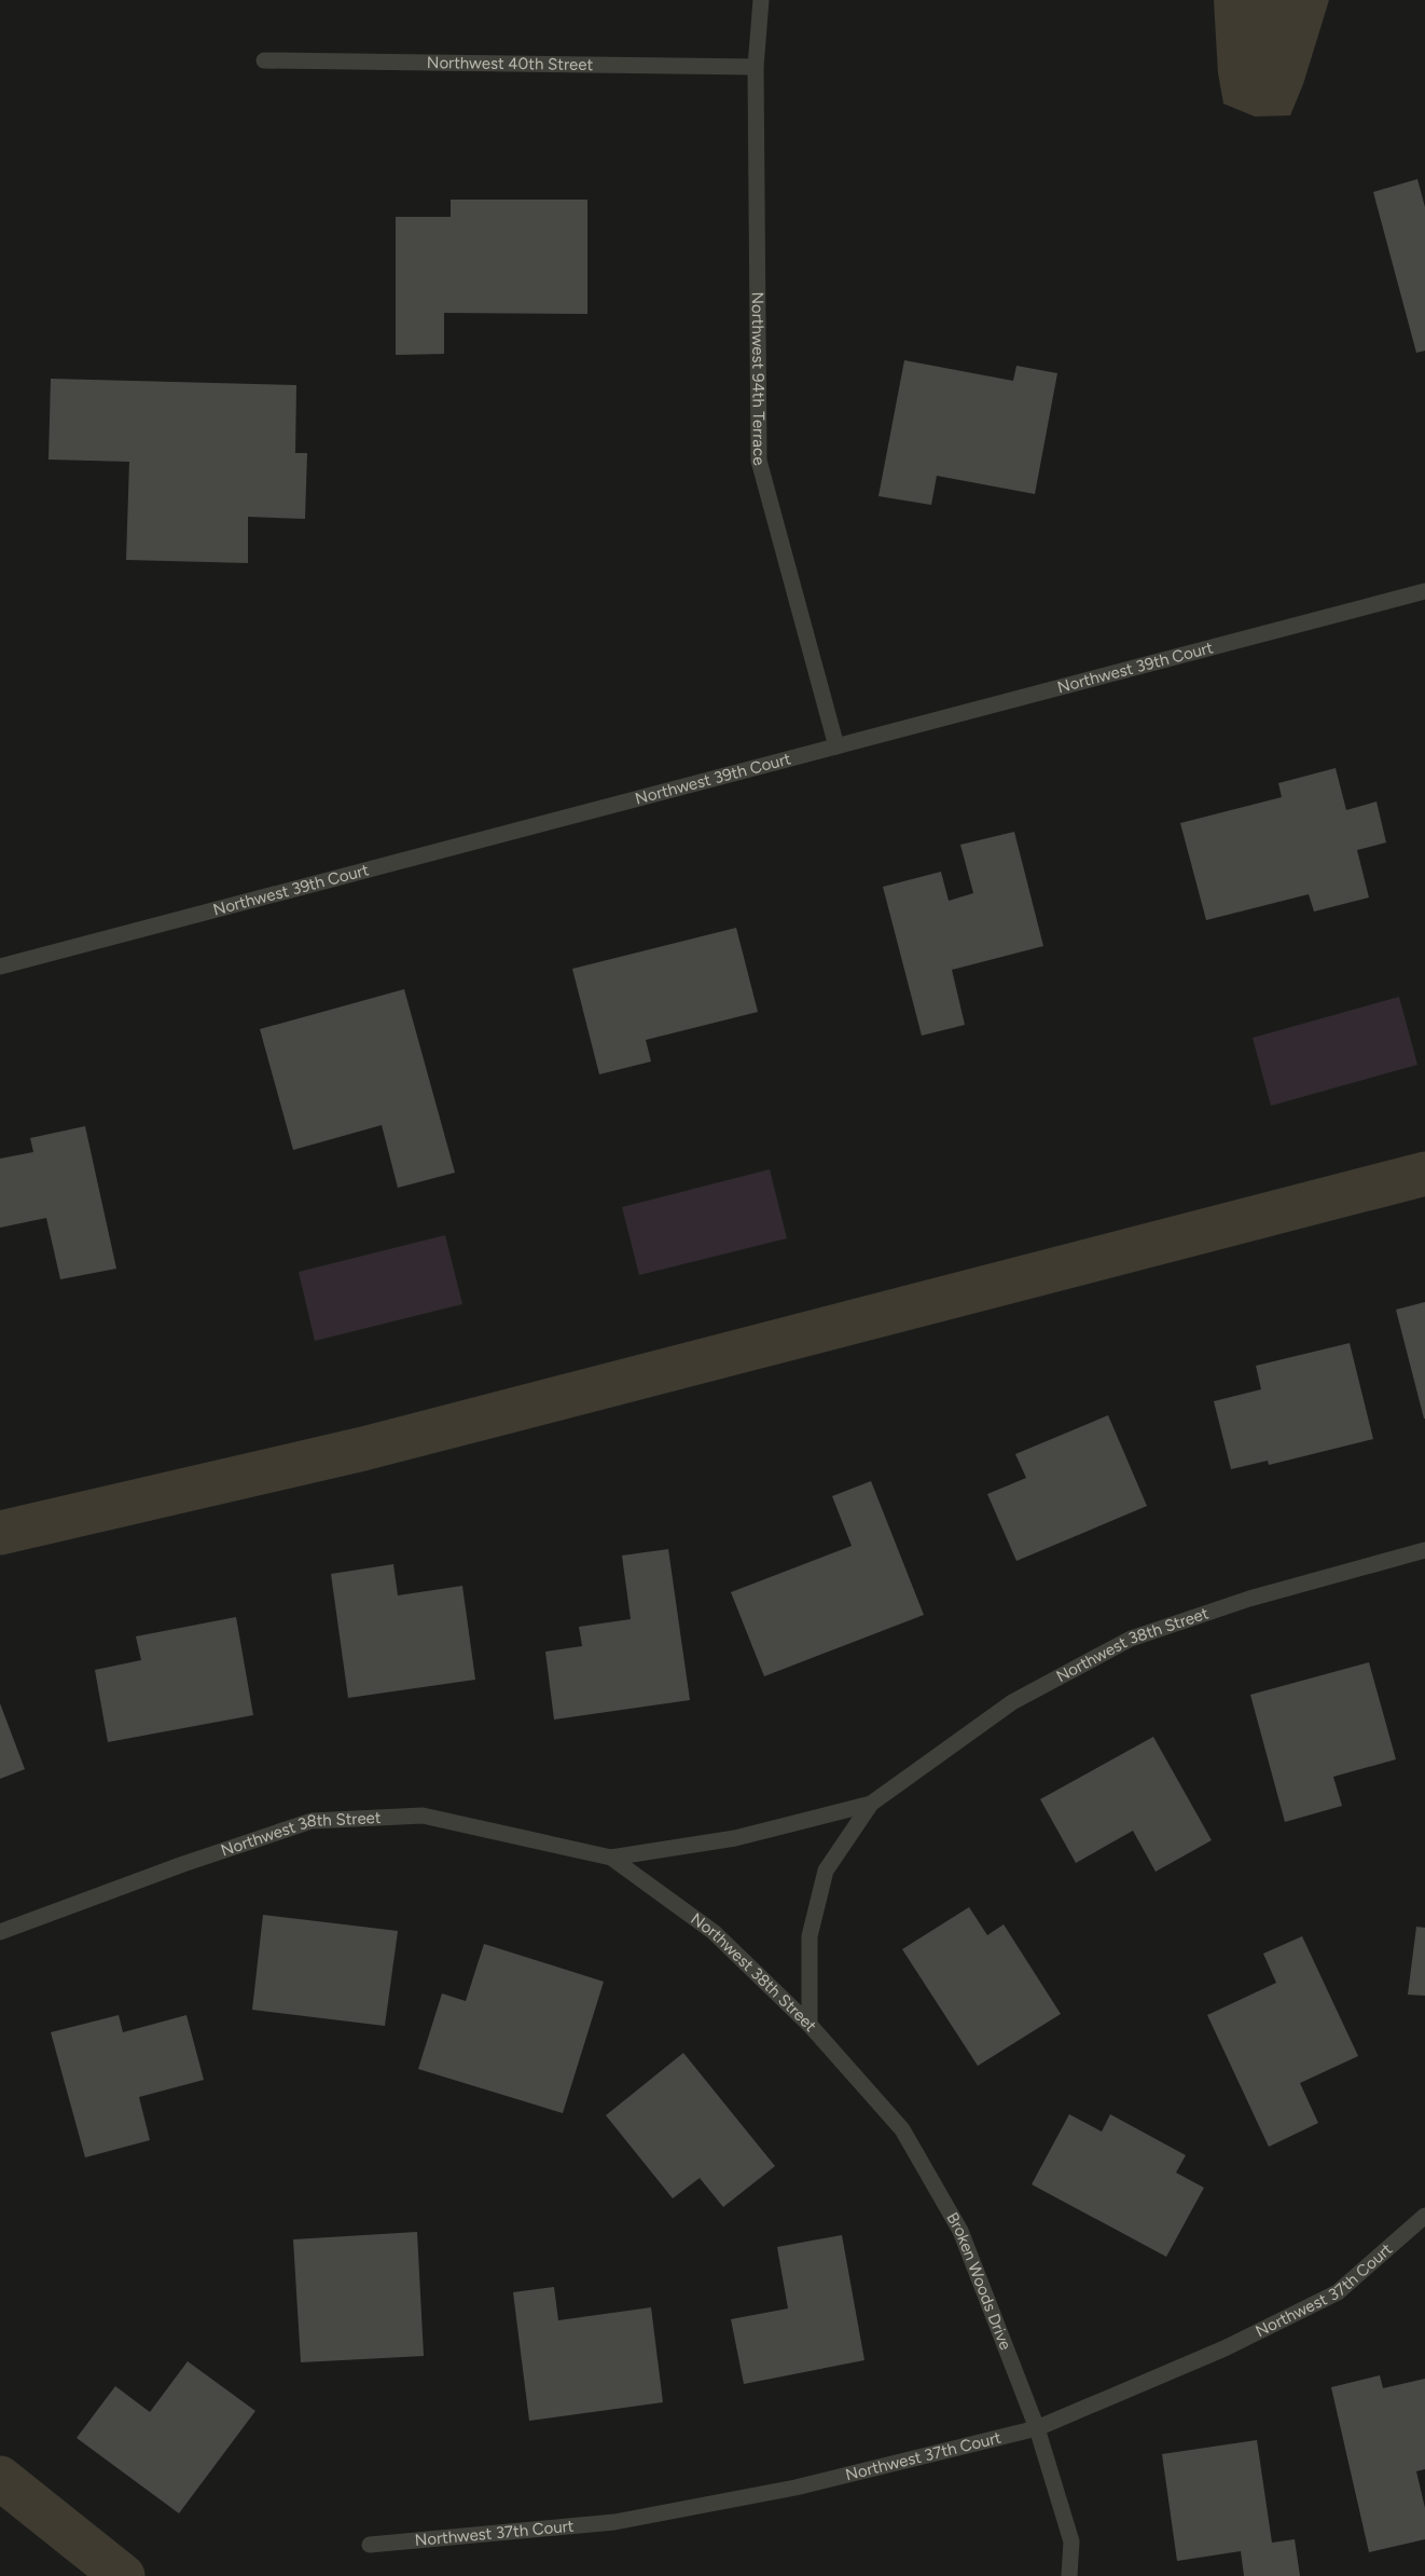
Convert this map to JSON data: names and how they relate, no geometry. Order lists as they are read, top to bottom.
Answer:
{
  "streets": {
    "street": [
      "Northwest 40th Street",
      "Northwest 94th Terrace",
      "Northwest 39th Court",
      "Northwest 38th Street",
      "Broken Woods Drive",
      "Northwest 37th Court"
    ]
  },
  "crossings": [
    ["Northwest 40th Street", "Northwest 94th Terrace"],
    ["Northwest 94th Terrace", "Northwest 39th Court"],
    ["Northwest 38th Street", "Broken Woods Drive"],
    ["Broken Woods Drive", "Northwest 37th Court"]
  ]
}
